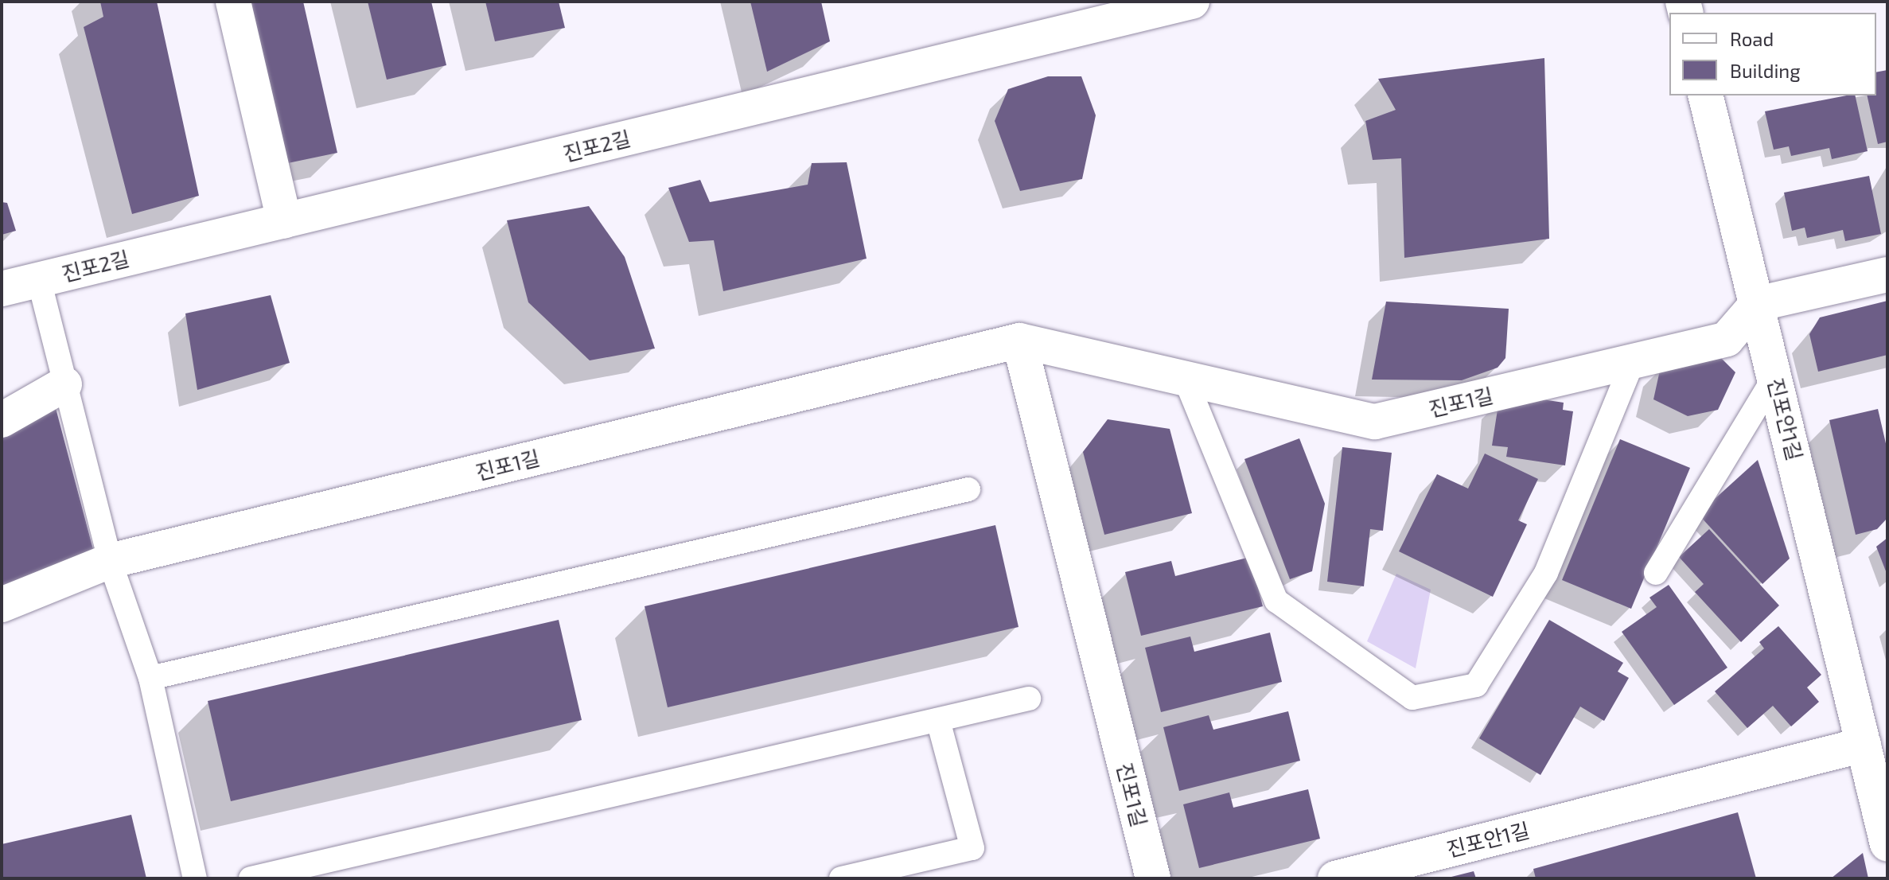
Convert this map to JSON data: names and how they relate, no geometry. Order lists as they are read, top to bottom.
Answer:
{
  "streets": {
    "street": ["진포2길", "진포1길", "진포안1길"]
  },
  "crossings": [
    ["진포1길", "진포안1길"]
  ],
  "legend": ["Road", "Building"]
}
